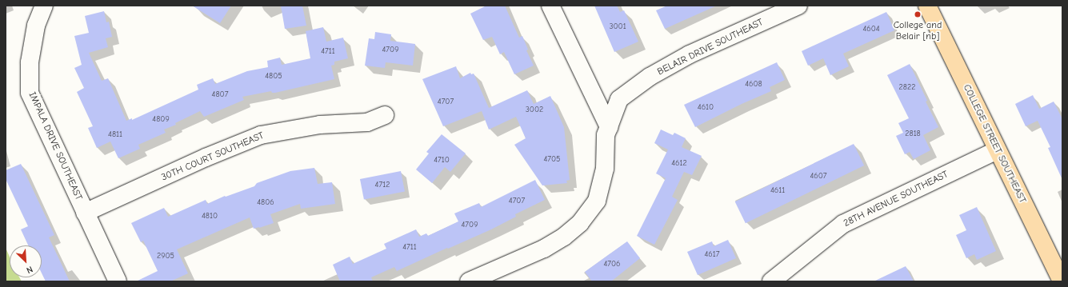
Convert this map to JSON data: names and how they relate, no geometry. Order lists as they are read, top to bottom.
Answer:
{
  "streets": {
    "main road": ["COLLEGE STREET SOUTHEAST"],
    "street": [
      "BELAIR DRIVE SOUTHEAST",
      "IMPALA DRIVE SOUTHEAST",
      "30TH COURT SOUTHEAST",
      "28TH AVENUE SOUTHEAST"
    ]
  },
  "crossings": [
    ["COLLEGE STREET SOUTHEAST", "28TH AVENUE SOUTHEAST"],
    ["IMPALA DRIVE SOUTHEAST", "30TH COURT SOUTHEAST"]
  ],
  "places": ["College and Belair [nb]"],
  "house_numbers": [
    "3001",
    "4604",
    "4709",
    "4711",
    "4805",
    "4608",
    "2822",
    "4807",
    "4707",
    "4610",
    "3002",
    "4809",
    "2818",
    "4811",
    "4705",
    "4710",
    "4612",
    "4607",
    "4712",
    "4611",
    "4707",
    "4806",
    "4810",
    "4709",
    "4711",
    "4617",
    "2905",
    "4706"
  ],
  "north": "bottom right"
}
